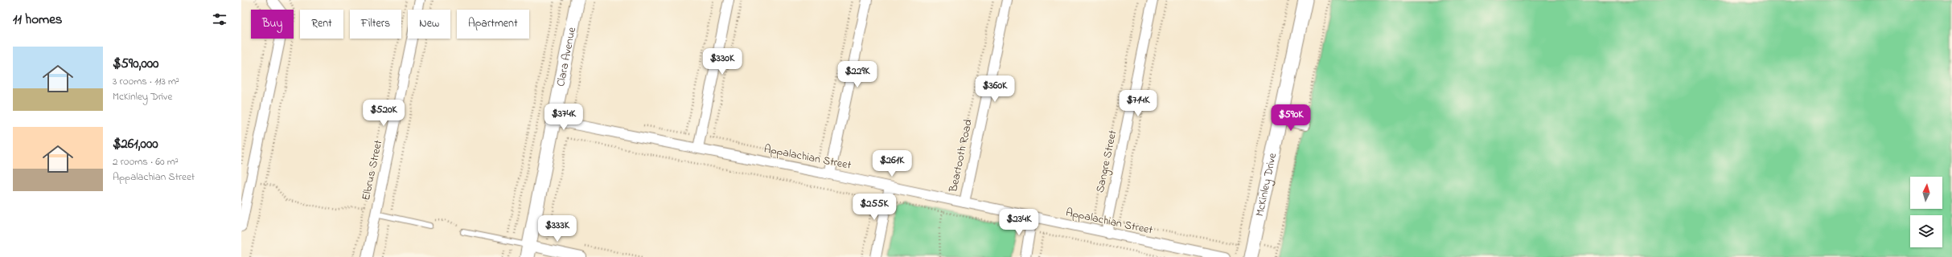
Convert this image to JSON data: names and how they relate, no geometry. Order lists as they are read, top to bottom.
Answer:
{
  "streets": {
    "street": [
      "Clara Avenue",
      "Beartooth Road",
      "Appalachian Street",
      "Sangre Street",
      "Elbrus Street",
      "McKinley Drive"
    ]
  },
  "crossings": [
    ["Clara Avenue", "Appalachian Street"],
    ["Beartooth Road", "Appalachian Street"],
    ["Appalachian Street", "Sangre Street"]
  ],
  "north": "top",
  "page": {
    "heading": "11 homes",
    "chip": [
      "Buy",
      "Rent",
      "Filters",
      "New",
      "Apartment"
    ],
    "list": [
      {
        "name": "$590,000",
        "note": "3 rooms · 113 m² · McKinley Drive"
      },
      {
        "name": "$261,000",
        "note": "2 rooms · 60 m² · Appalachian Street"
      }
    ],
    "price": [
      "$330K",
      "$229K",
      "$360K",
      "$714K",
      "$520K",
      "$374K",
      "$590K",
      "$261K",
      "$255K",
      "$234K",
      "$333K"
    ]
  }
}
